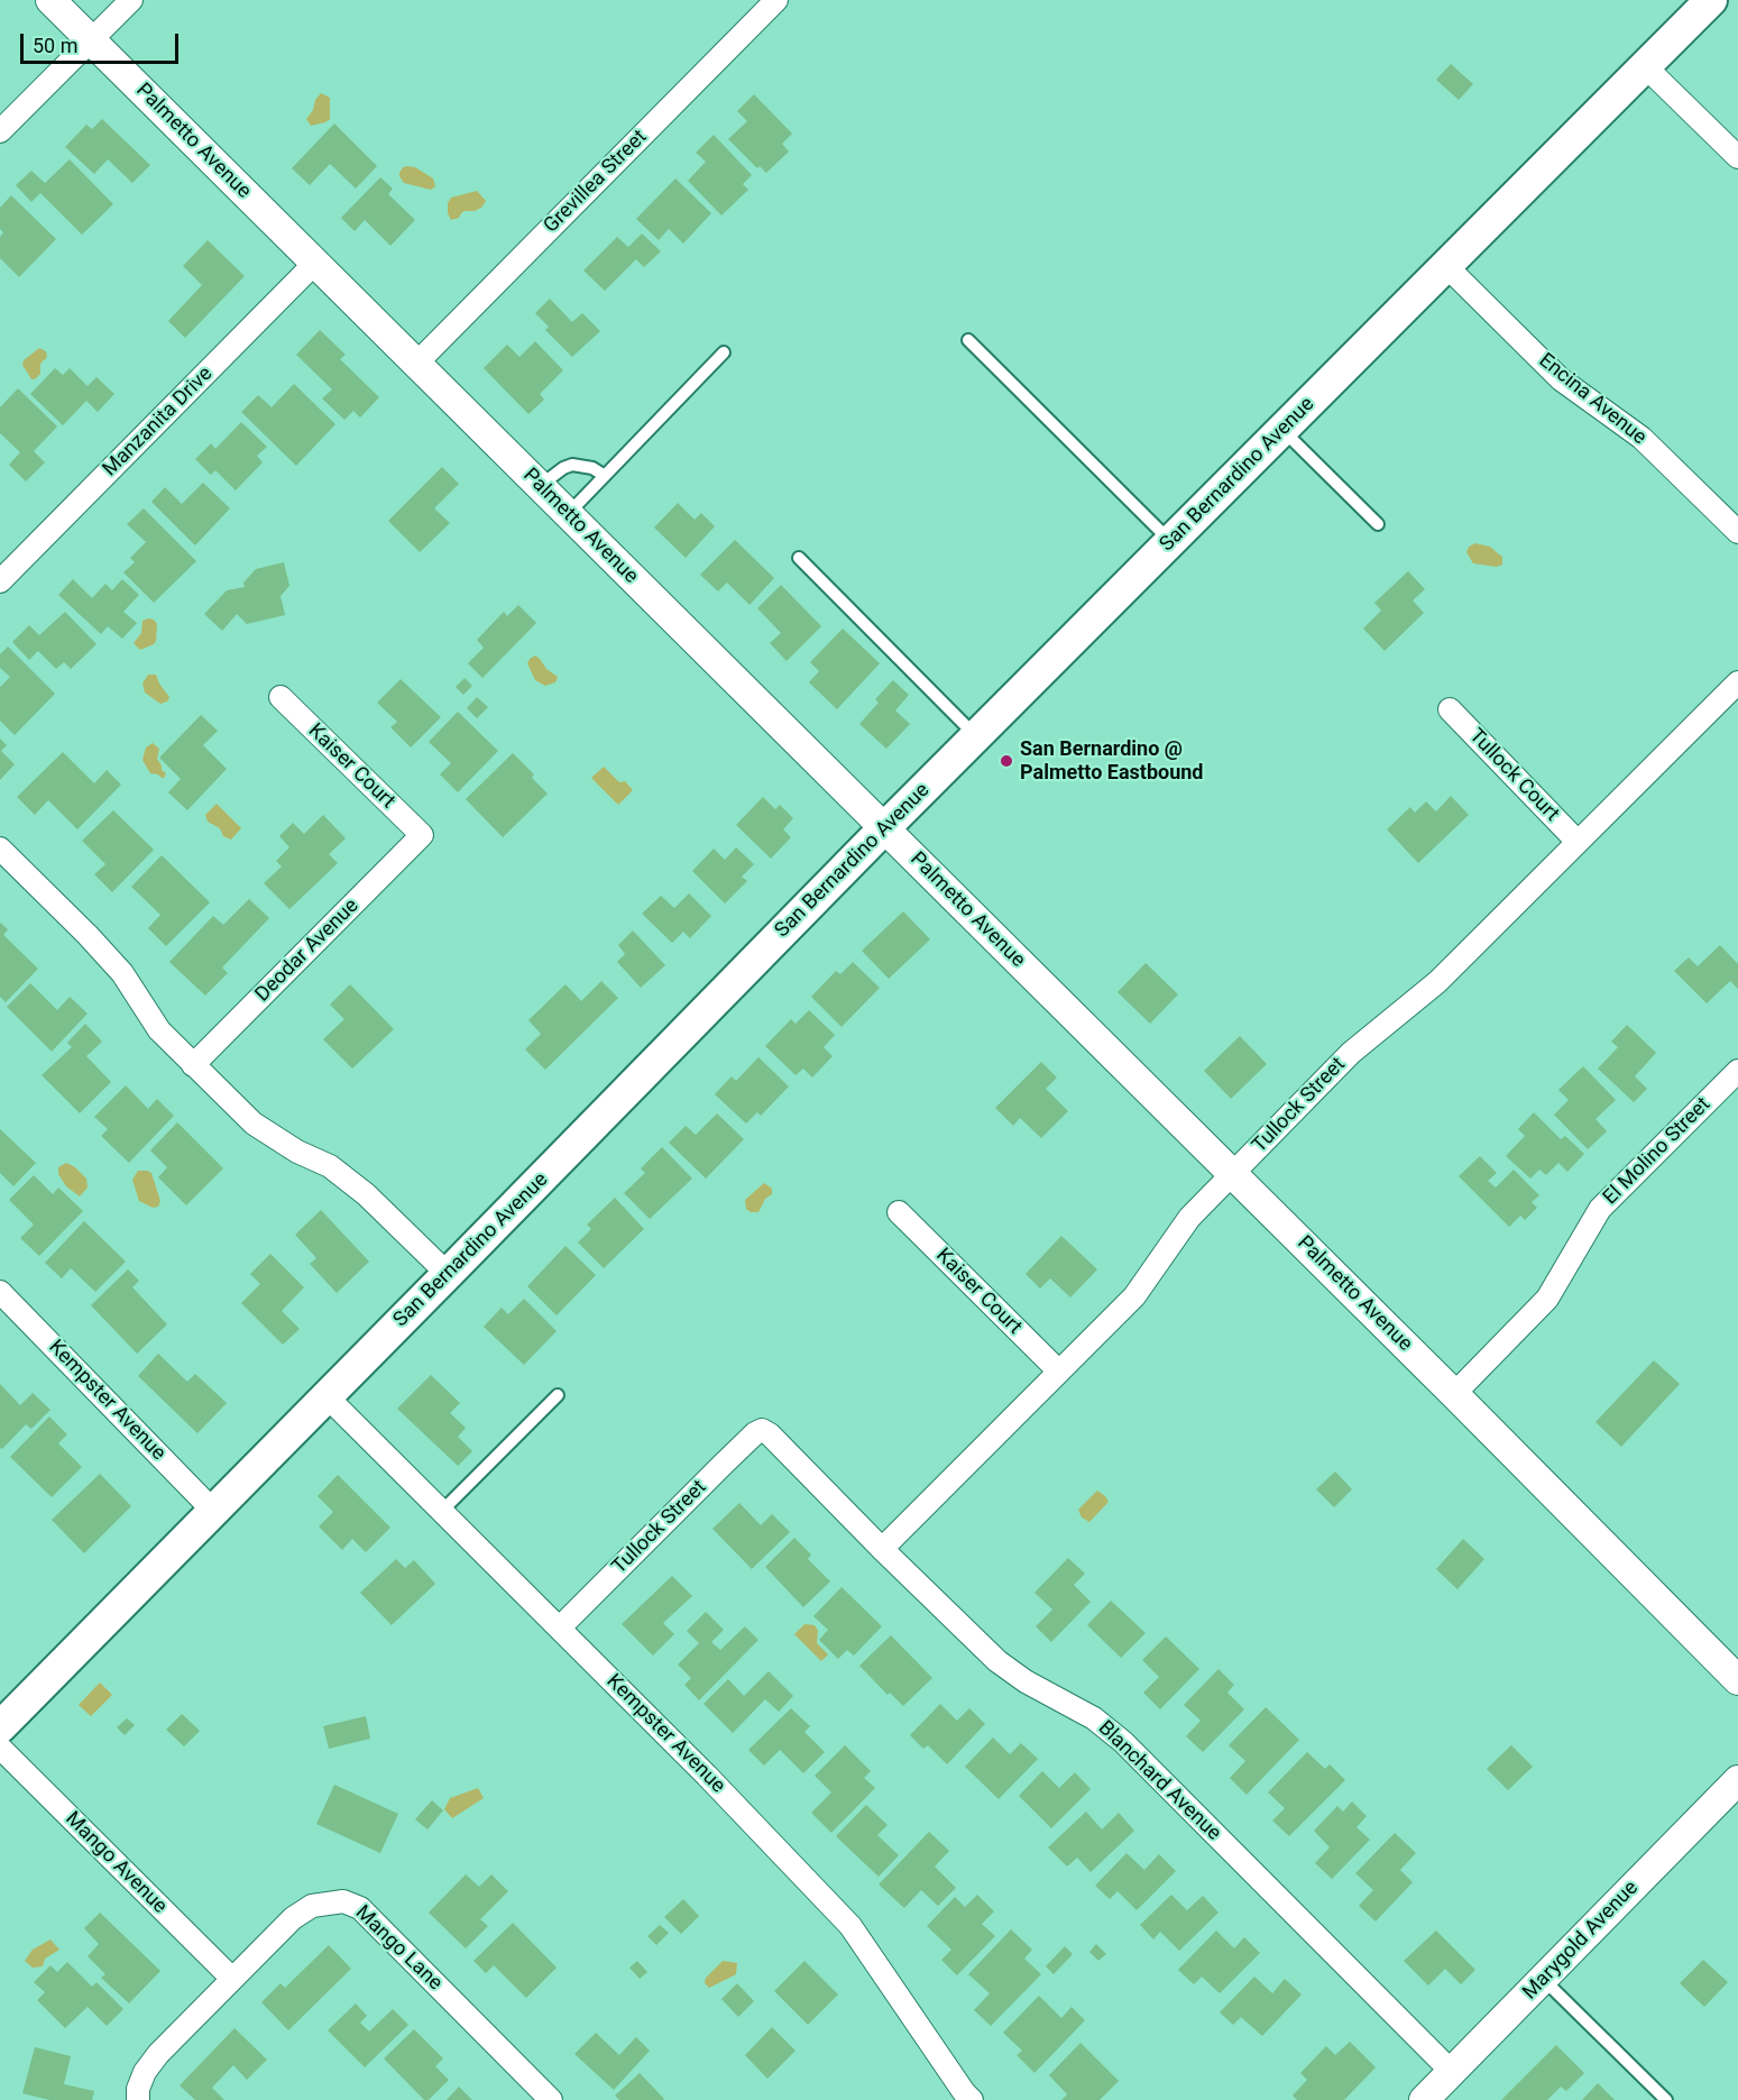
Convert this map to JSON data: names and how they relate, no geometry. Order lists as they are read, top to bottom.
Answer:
{
  "streets": {
    "main road": ["San Bernardino Avenue"],
    "street": [
      "Palmetto Avenue",
      "Grevillea Street",
      "Encina Avenue",
      "Manzanita Drive",
      "Kaiser Court",
      "Tullock Court",
      "Deodar Avenue",
      "Tullock Street",
      "El Molino Street",
      "Kempster Avenue",
      "Blanchard Avenue",
      "Mango Avenue",
      "Marygold Avenue",
      "Mango Lane"
    ]
  },
  "crossings": [
    ["Palmetto Avenue", "Grevillea Street"],
    ["Palmetto Avenue", "Manzanita Drive"],
    ["Palmetto Avenue", "San Bernardino Avenue"],
    ["Palmetto Avenue", "Tullock Street"],
    ["Palmetto Avenue", "El Molino Street"],
    ["Encina Avenue", "San Bernardino Avenue"],
    ["San Bernardino Avenue", "Kempster Avenue"],
    ["Kaiser Court", "Deodar Avenue"],
    ["Kaiser Court", "Tullock Street"],
    ["Tullock Court", "Tullock Street"],
    ["Tullock Street", "Kempster Avenue"],
    ["Tullock Street", "Blanchard Avenue"],
    ["Blanchard Avenue", "Marygold Avenue"],
    ["Mango Avenue", "Mango Lane"]
  ],
  "places": ["San Bernardino @ Palmetto Eastbound"],
  "scale_bar": "50 m"
}
